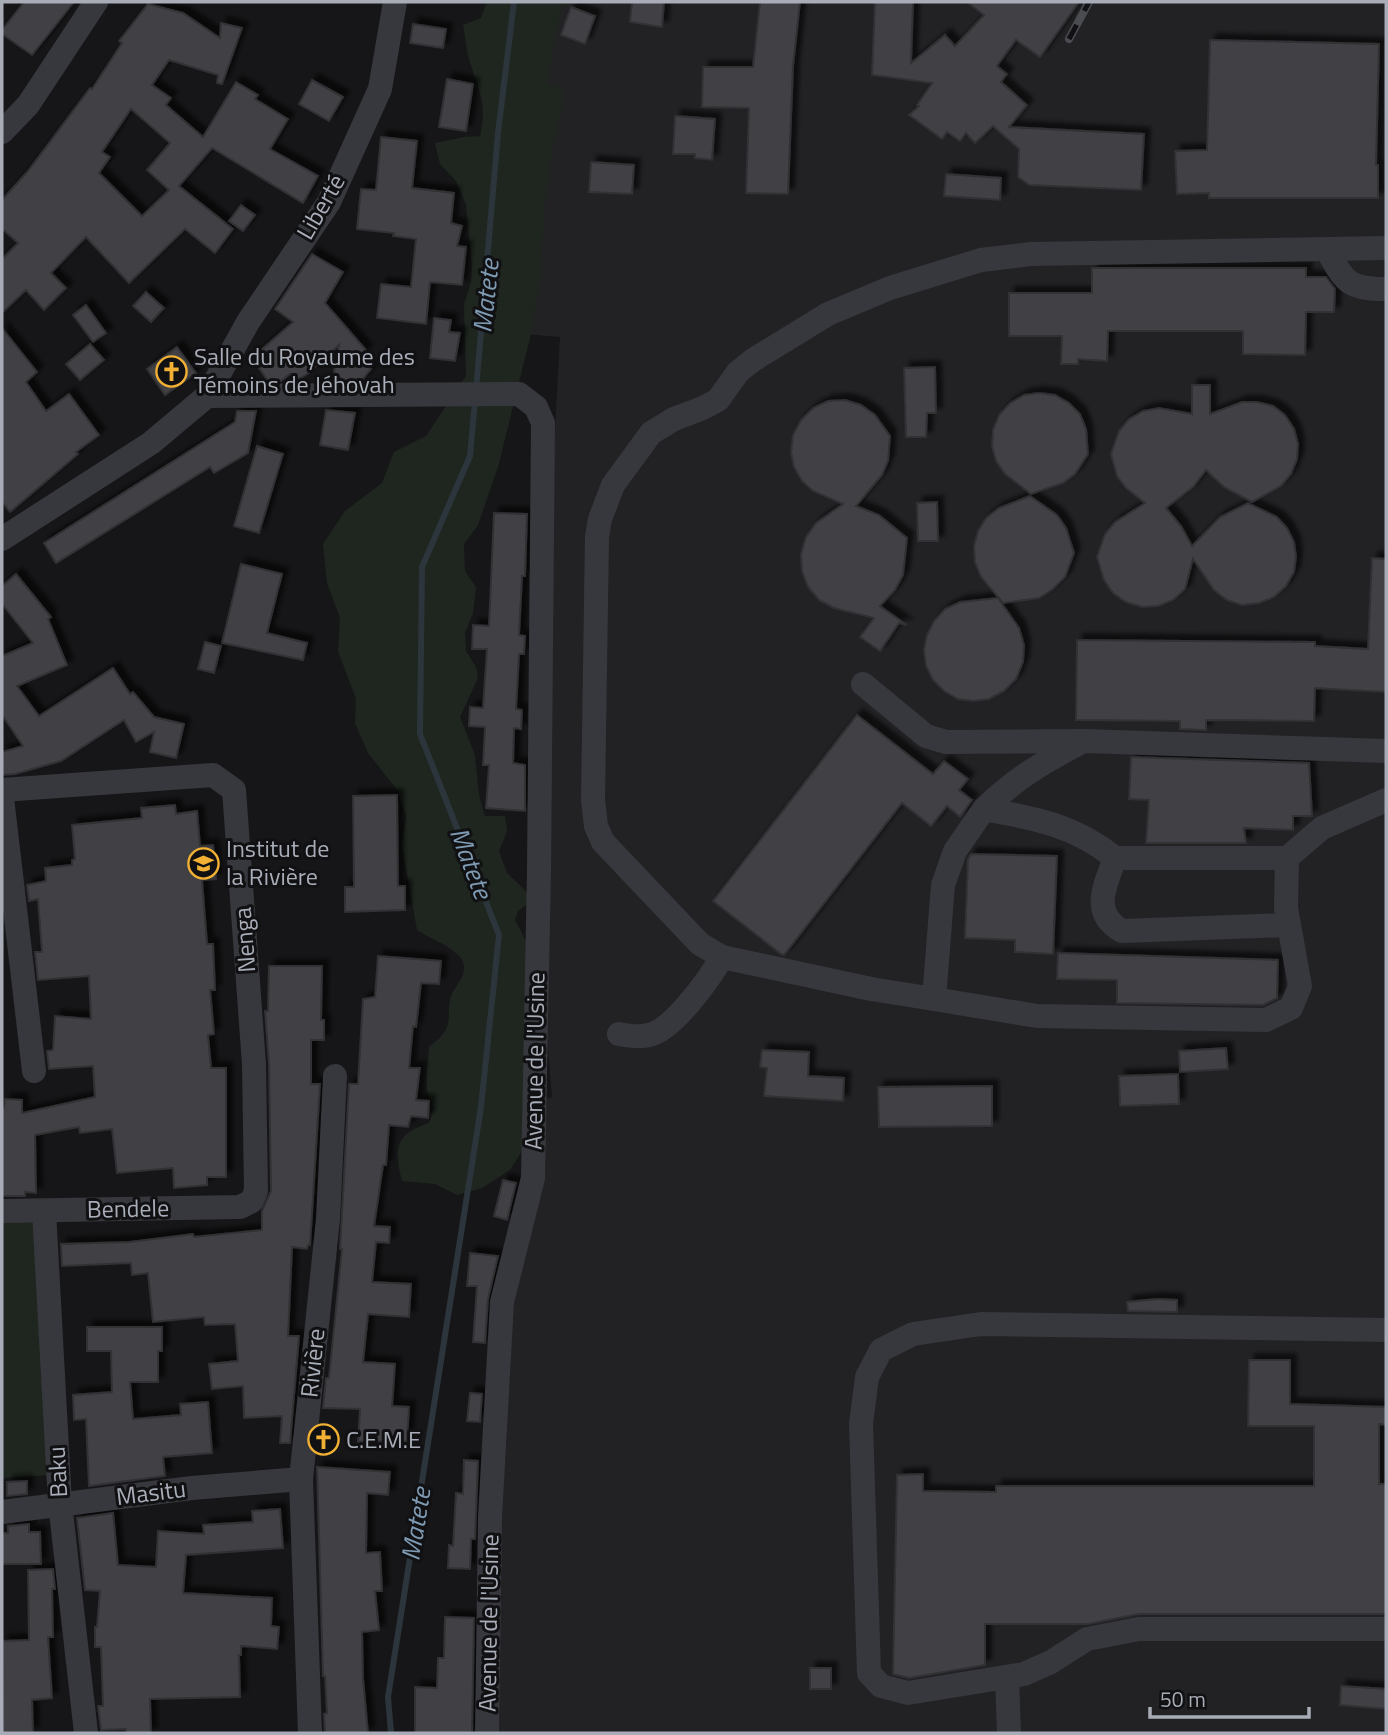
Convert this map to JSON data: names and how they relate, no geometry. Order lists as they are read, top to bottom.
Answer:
{
  "streets": {
    "street": [
      "Liberté",
      "Nenga",
      "Avenue de l'Usine",
      "Bendele",
      "Rivière",
      "Baku",
      "Masitu"
    ]
  },
  "crossings": [
    ["Liberté", "Avenue de l'Usine"],
    ["Nenga", "Bendele"],
    ["Bendele", "Baku"],
    ["Rivière", "Masitu"],
    ["Baku", "Masitu"]
  ],
  "water": ["Matete"],
  "places": {
    "church": ["Salle du Royaume des Témoins de Jéhovah", "C.E.M.E"],
    "school or university": ["Institut de la Rivière"]
  },
  "scale_bar": "50 m"
}
